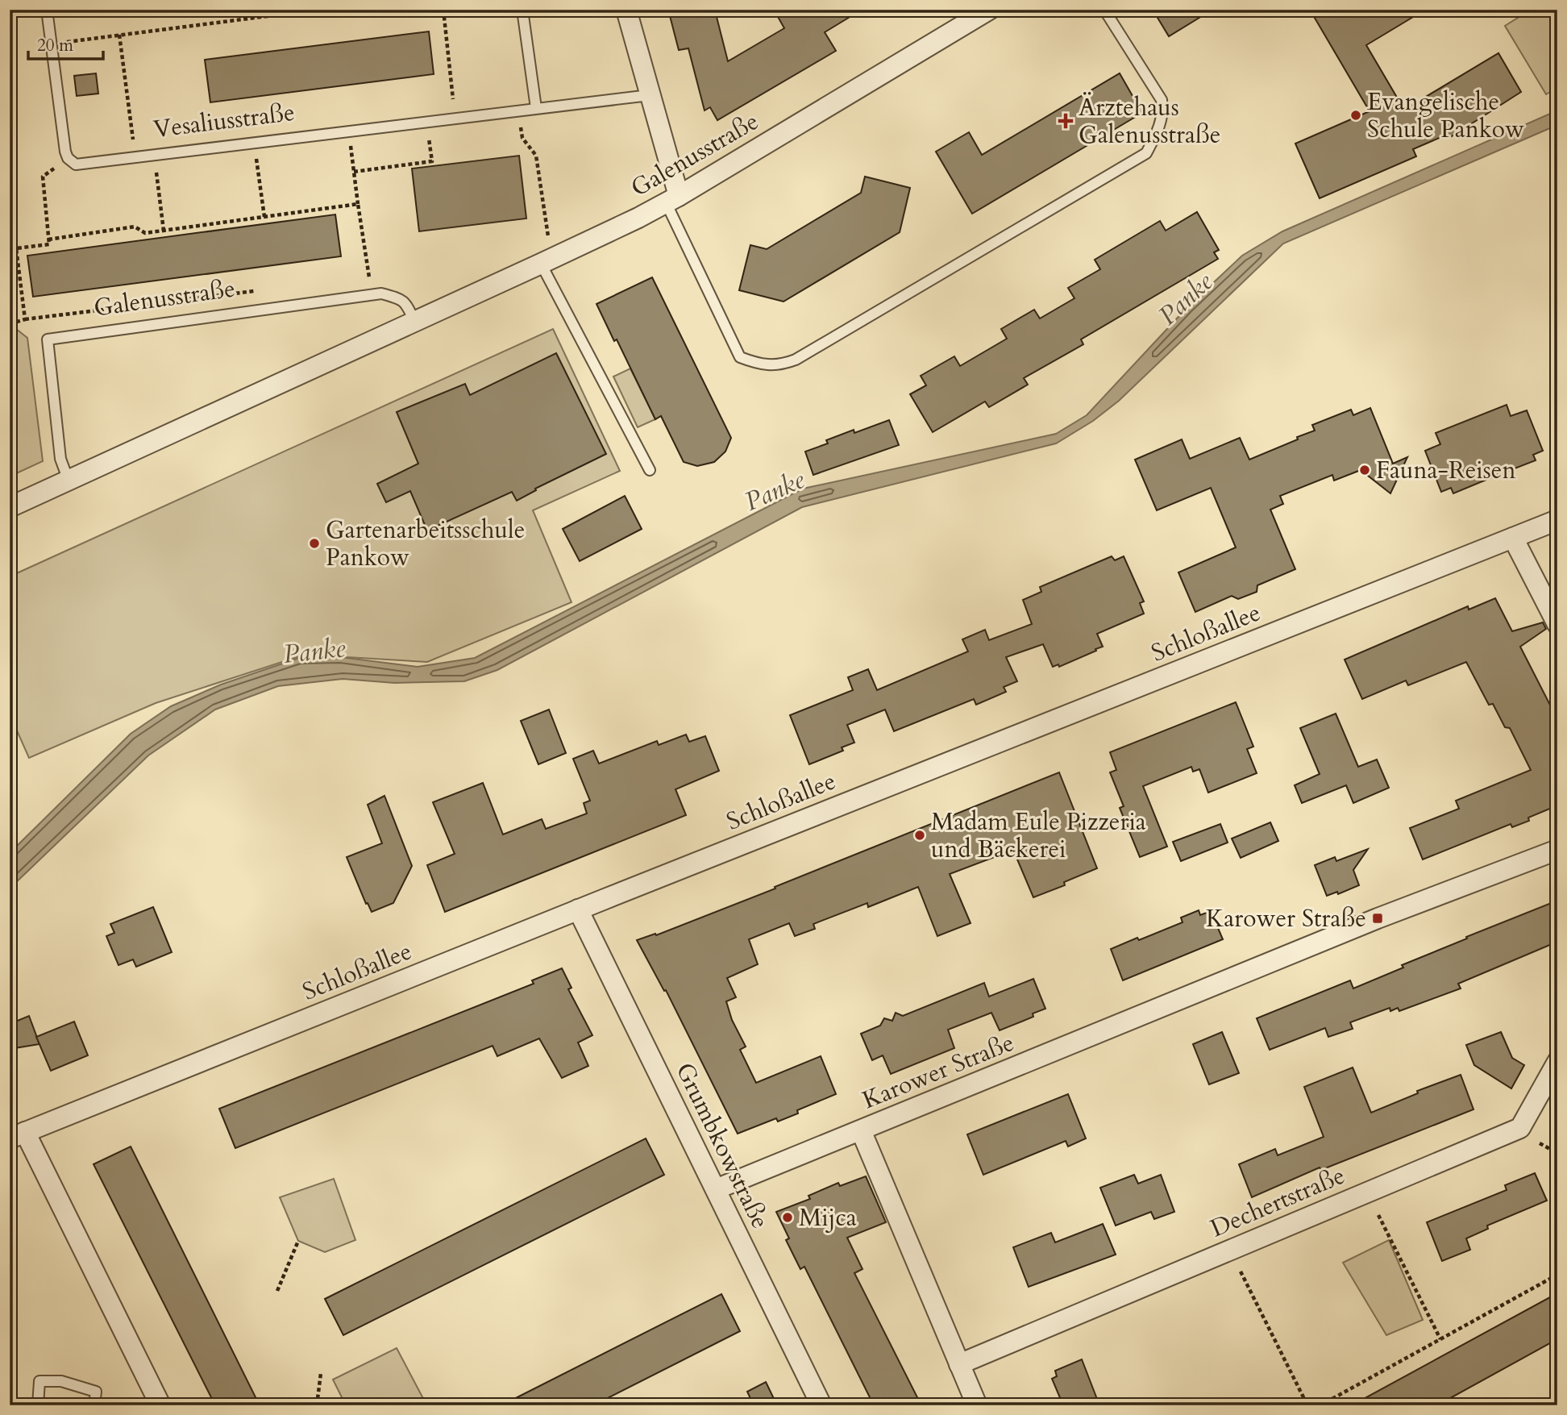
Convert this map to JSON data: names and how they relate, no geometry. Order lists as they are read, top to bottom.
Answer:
{
  "streets": {
    "street": [
      "Galenusstraße",
      "Schloßallee",
      "Karower Straße",
      "Grumbkowstraße",
      "Dechertstraße"
    ],
    "lane": ["Vesaliusstraße"]
  },
  "crossings": [
    ["Schloßallee", "Grumbkowstraße"],
    ["Karower Straße", "Grumbkowstraße"]
  ],
  "water": ["Panke"],
  "places": {
    "other": [
      "Evangelische Schule Pankow",
      "Fauna-Reisen",
      "Gartenarbeitsschule Pankow",
      "Madam Eule Pizzeria und Bäckerei",
      "Mijca"
    ],
    "health": ["Ärztehaus Galenusstraße"],
    "transit": ["Karower Straße"]
  },
  "scale_bar": "20 m"
}
